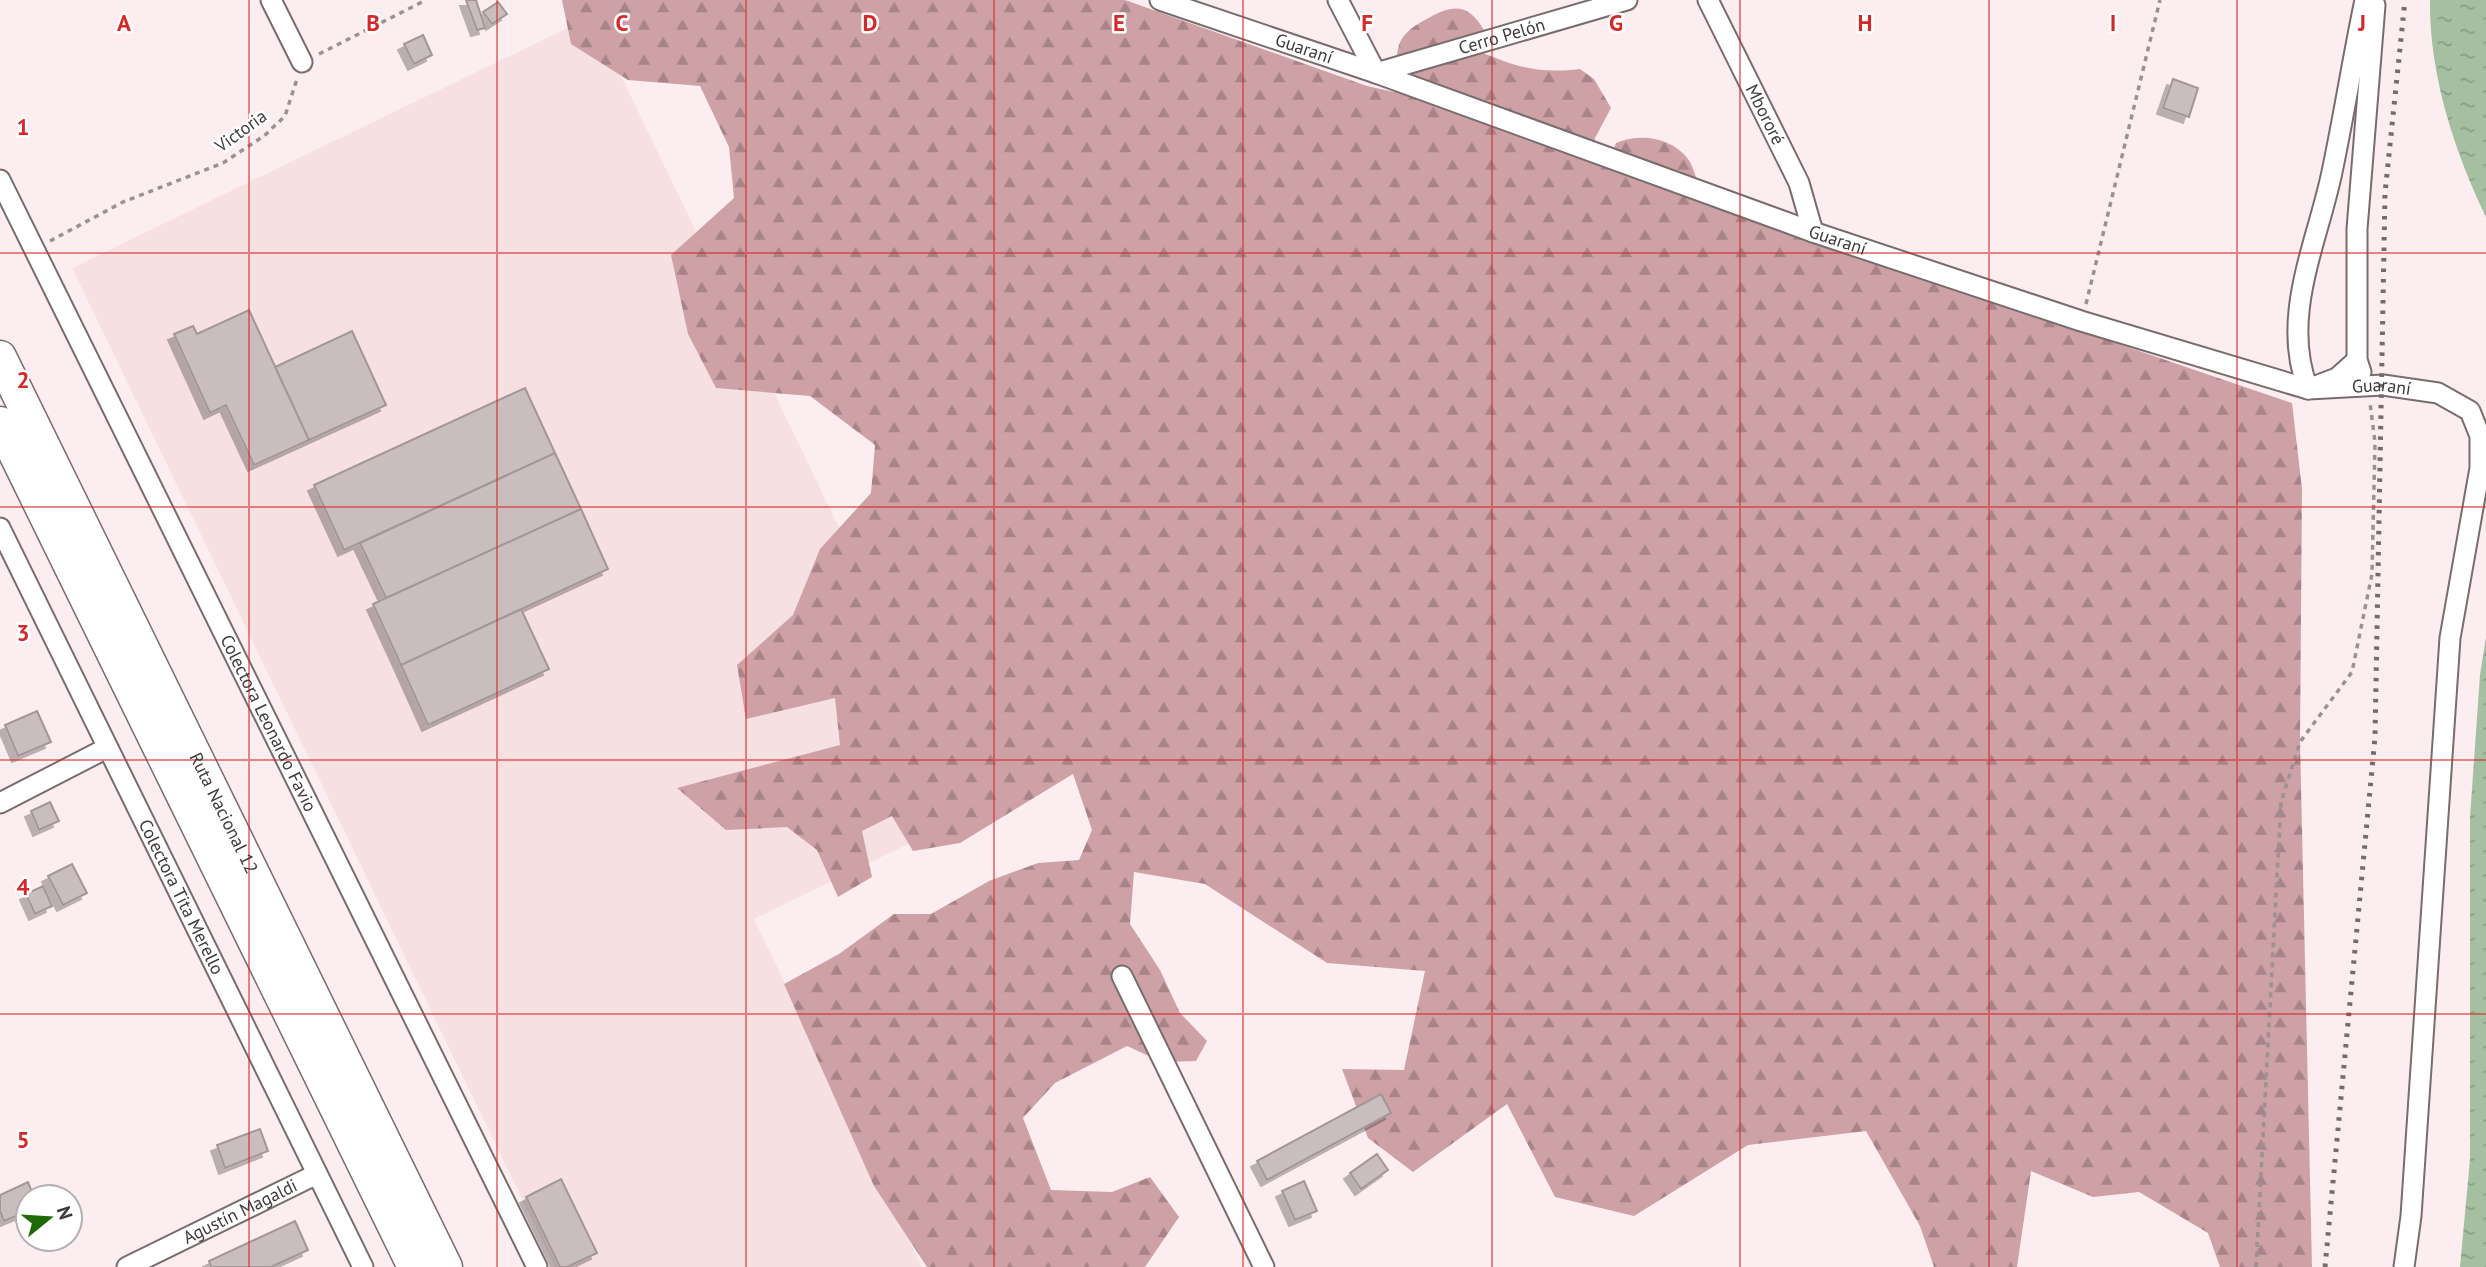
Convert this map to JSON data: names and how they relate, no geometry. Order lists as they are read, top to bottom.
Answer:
{
  "streets": {
    "highway": ["Ruta Nacional 12"],
    "street": [
      "Cerro Pelón",
      "Guaraní",
      "Mbororé",
      "Colectora Leonardo Favio",
      "Colectora Tita Merello",
      "Agustín Magaldi"
    ],
    "path": ["Victoria"]
  },
  "crossings": [
    ["Cerro Pelón", "Guaraní"],
    ["Guaraní", "Mbororé"],
    ["Victoria", "Colectora Leonardo Favio"],
    ["Colectora Tita Merello", "Agustín Magaldi"]
  ],
  "north": "right",
  "grid": {
    "columns": [
      "A",
      "B",
      "C",
      "D",
      "E",
      "F",
      "G",
      "H",
      "I",
      "J"
    ],
    "rows": [
      "1",
      "2",
      "3",
      "4",
      "5"
    ]
  }
}
